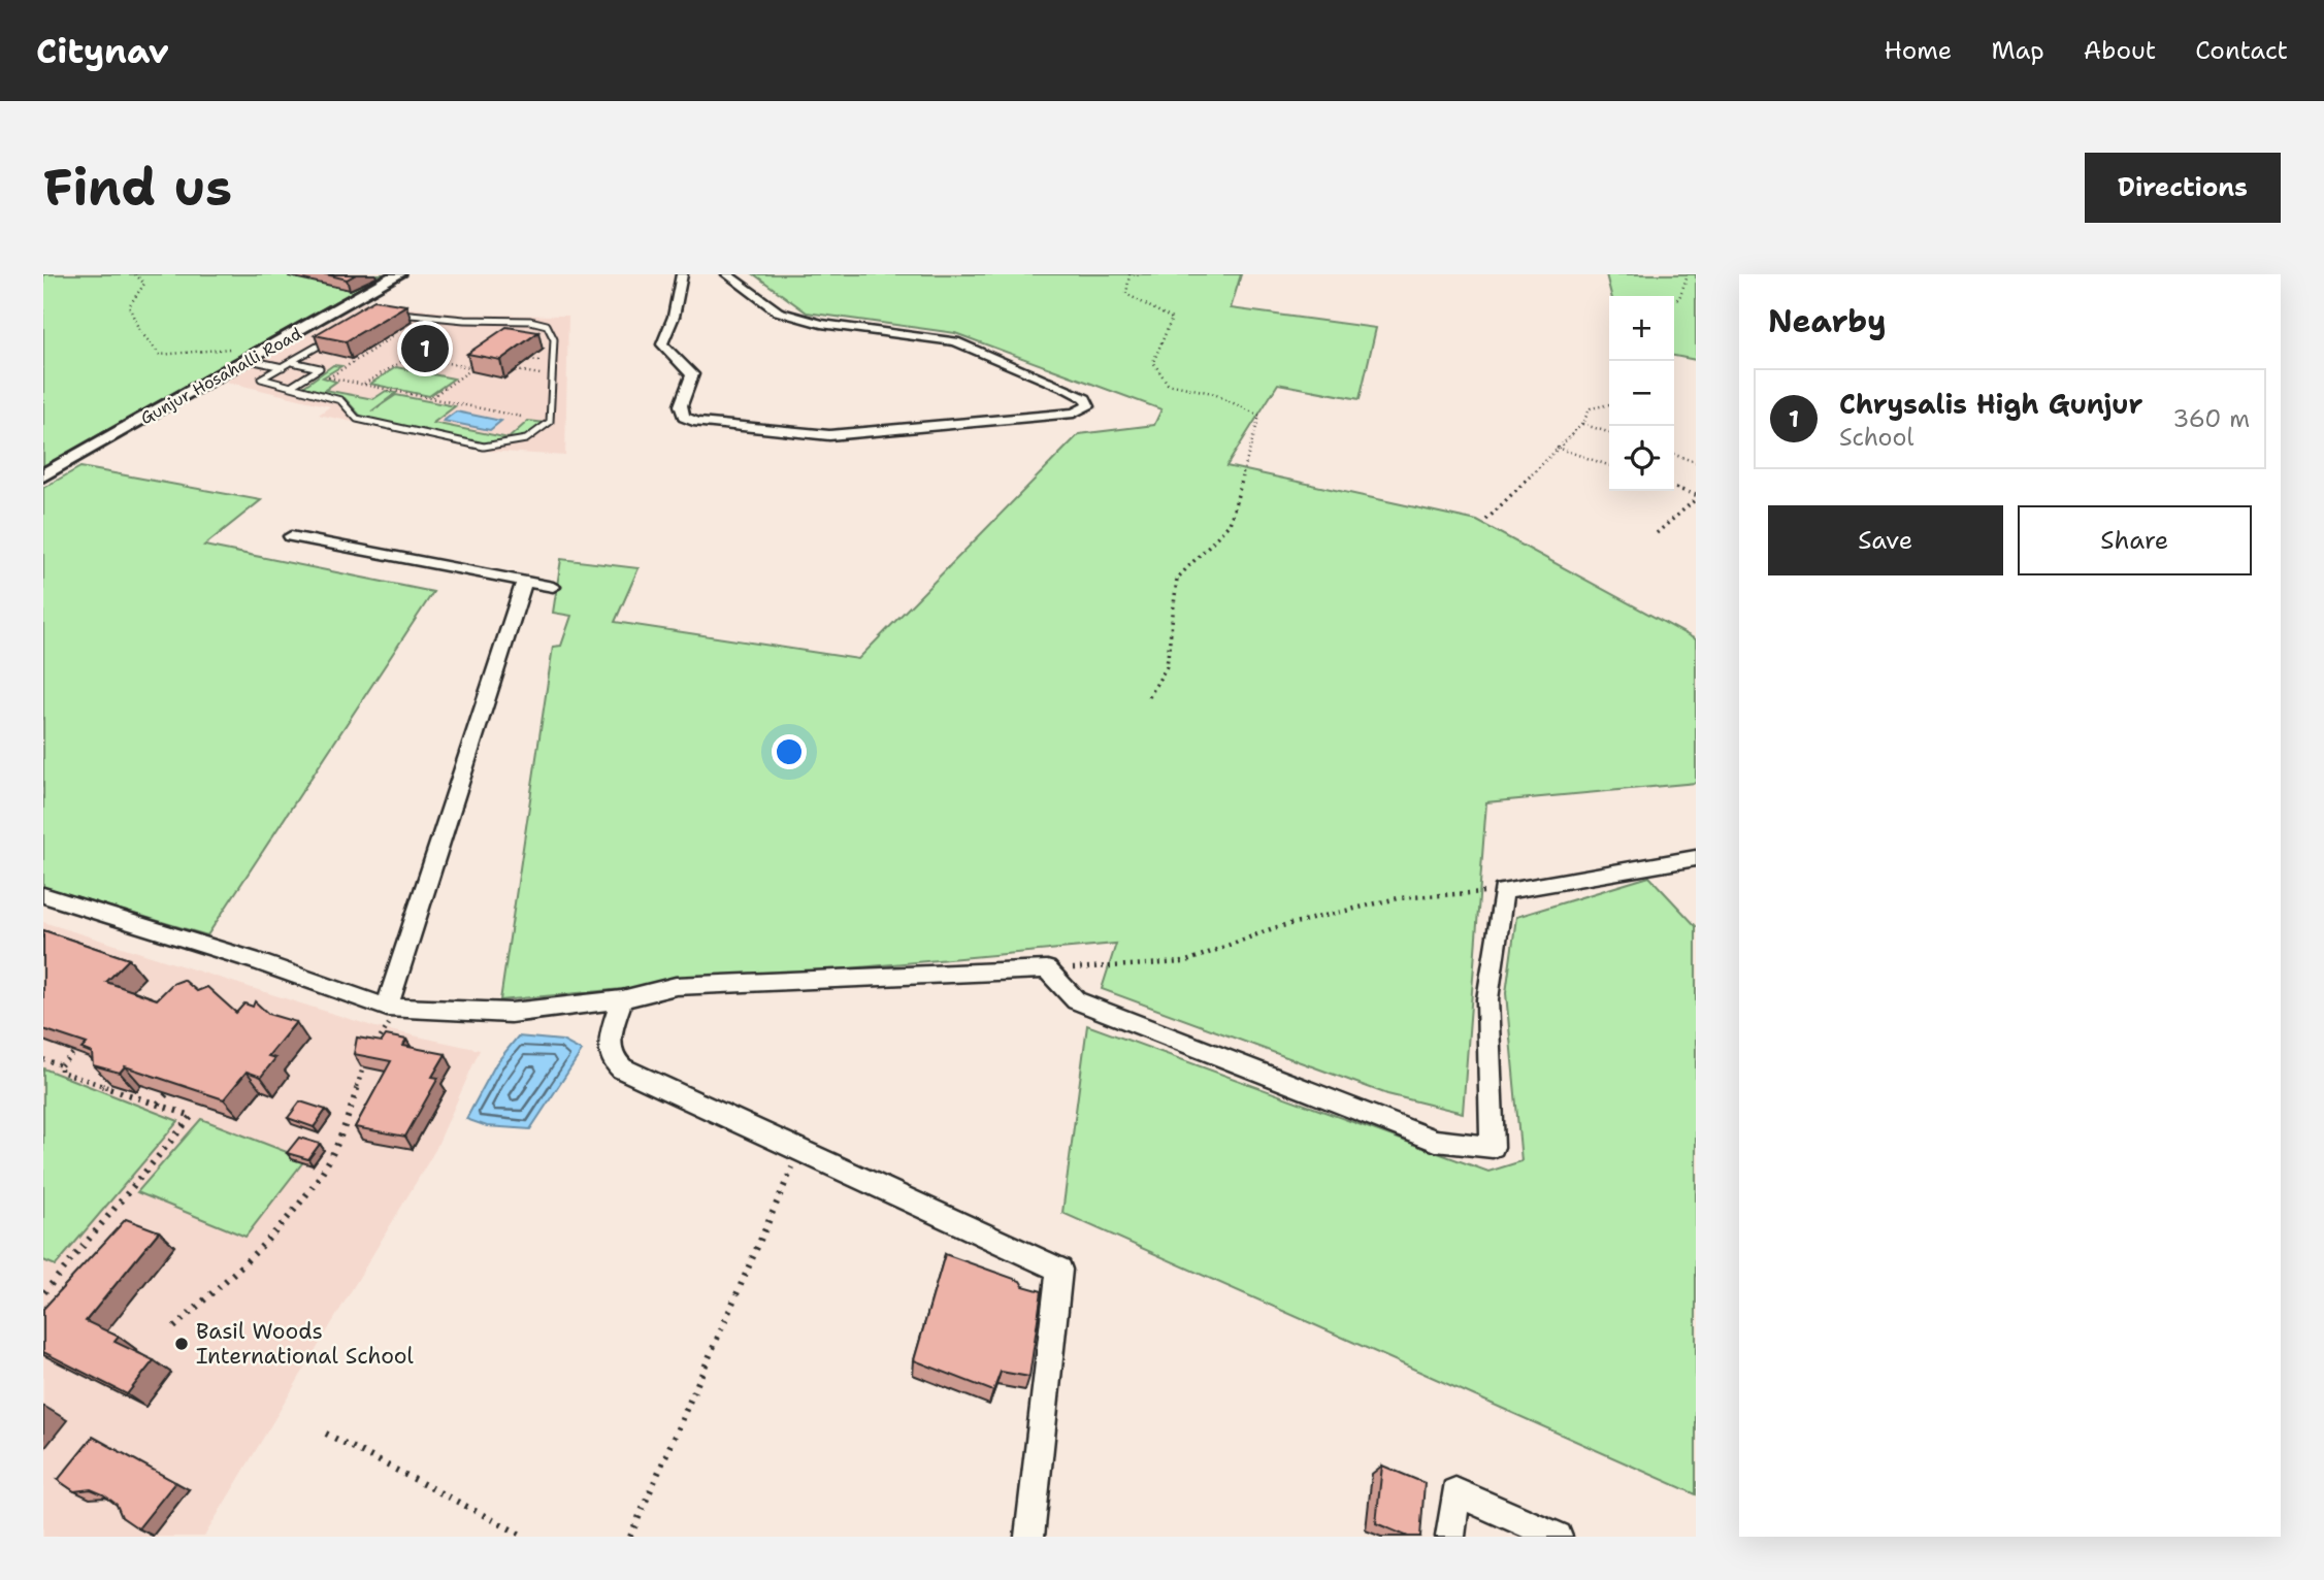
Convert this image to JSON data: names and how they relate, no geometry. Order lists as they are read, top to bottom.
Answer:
{
  "streets": {
    "street": ["Gunjur Hosahalli Road"]
  },
  "places": ["Basil Woods International School"],
  "page": {
    "header": "Citynav",
    "nav": [
      "Home",
      "Map",
      "About",
      "Contact"
    ],
    "buttons": [
      "Directions",
      ["Save", "Share"]
    ],
    "title": "Find us",
    "heading": "Nearby",
    "map_buttons": ["+", "−"],
    "pins": "1",
    "list": [
      {
        "mark": "1",
        "name": "Chrysalis High Gunjur",
        "note": "School",
        "value": "360 m"
      }
    ]
  }
}
